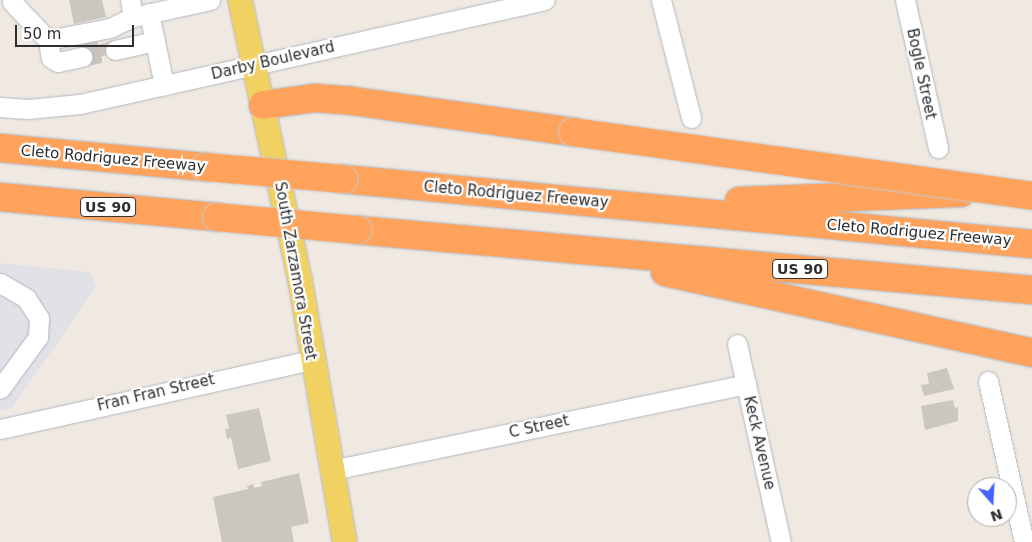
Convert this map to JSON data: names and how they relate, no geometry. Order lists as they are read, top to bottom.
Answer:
{
  "streets": {
    "highway": ["Cleto Rodriguez Freeway", "US 90"],
    "main road": ["South Zarzamora Street"],
    "street": [
      "Darby Boulevard",
      "Bogle Street",
      "Fran Fran Street",
      "C Street",
      "Keck Avenue"
    ]
  },
  "crossings": [
    ["Darby Boulevard", "South Zarzamora Street"],
    ["South Zarzamora Street", "Fran Fran Street"],
    ["South Zarzamora Street", "C Street"],
    ["C Street", "Keck Avenue"]
  ],
  "scale_bar": "50 m",
  "north": "bottom"
}
